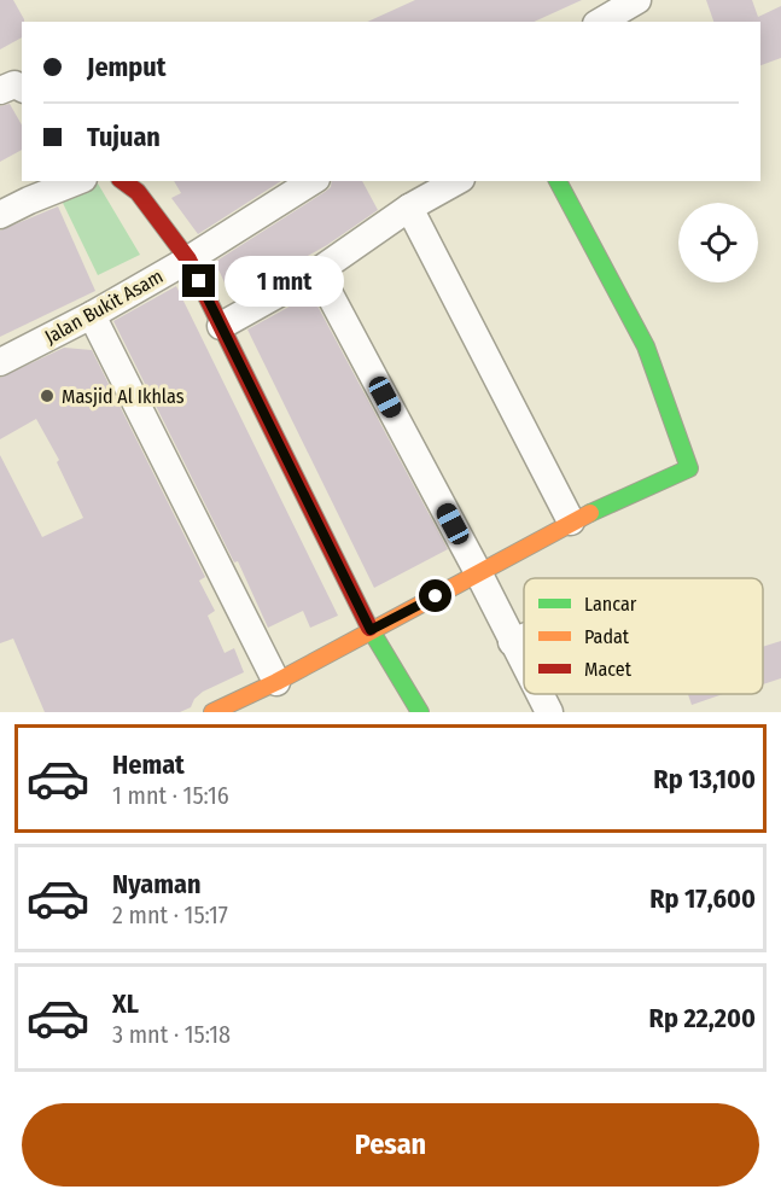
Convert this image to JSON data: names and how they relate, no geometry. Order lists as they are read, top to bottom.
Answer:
{
  "streets": {
    "street": ["Jalan Bukit Asam"]
  },
  "places": ["Masjid Al Ikhlas"],
  "legend": ["Lancar", "Padat", "Macet"],
  "page": {
    "banner": ["Jemput", "Tujuan"],
    "bubble": "1 mnt",
    "list": [
      {
        "name": "Hemat",
        "note": "1 mnt · 15:16",
        "value": "Rp 13,100"
      },
      {
        "name": "Nyaman",
        "note": "2 mnt · 15:17",
        "value": "Rp 17,600"
      },
      {
        "name": "XL",
        "note": "3 mnt · 15:18",
        "value": "Rp 22,200"
      }
    ],
    "buttons": "Pesan"
  }
}
